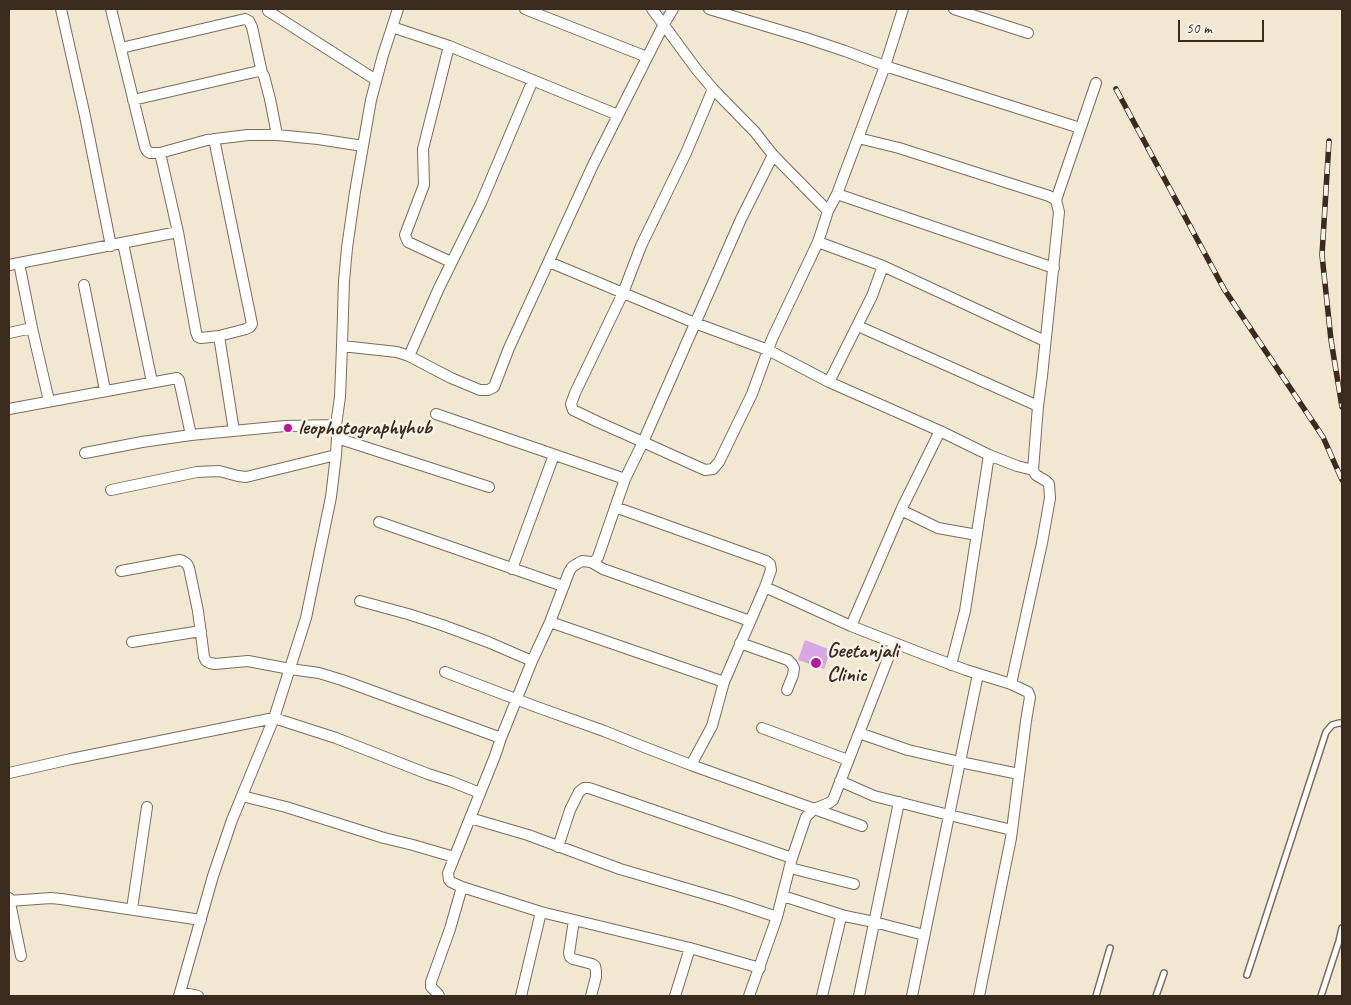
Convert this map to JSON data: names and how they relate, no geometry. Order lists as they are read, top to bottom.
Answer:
{
  "places": ["leophotographyhub", "Geetanjali Clinic"],
  "scale_bar": "50 m"
}
